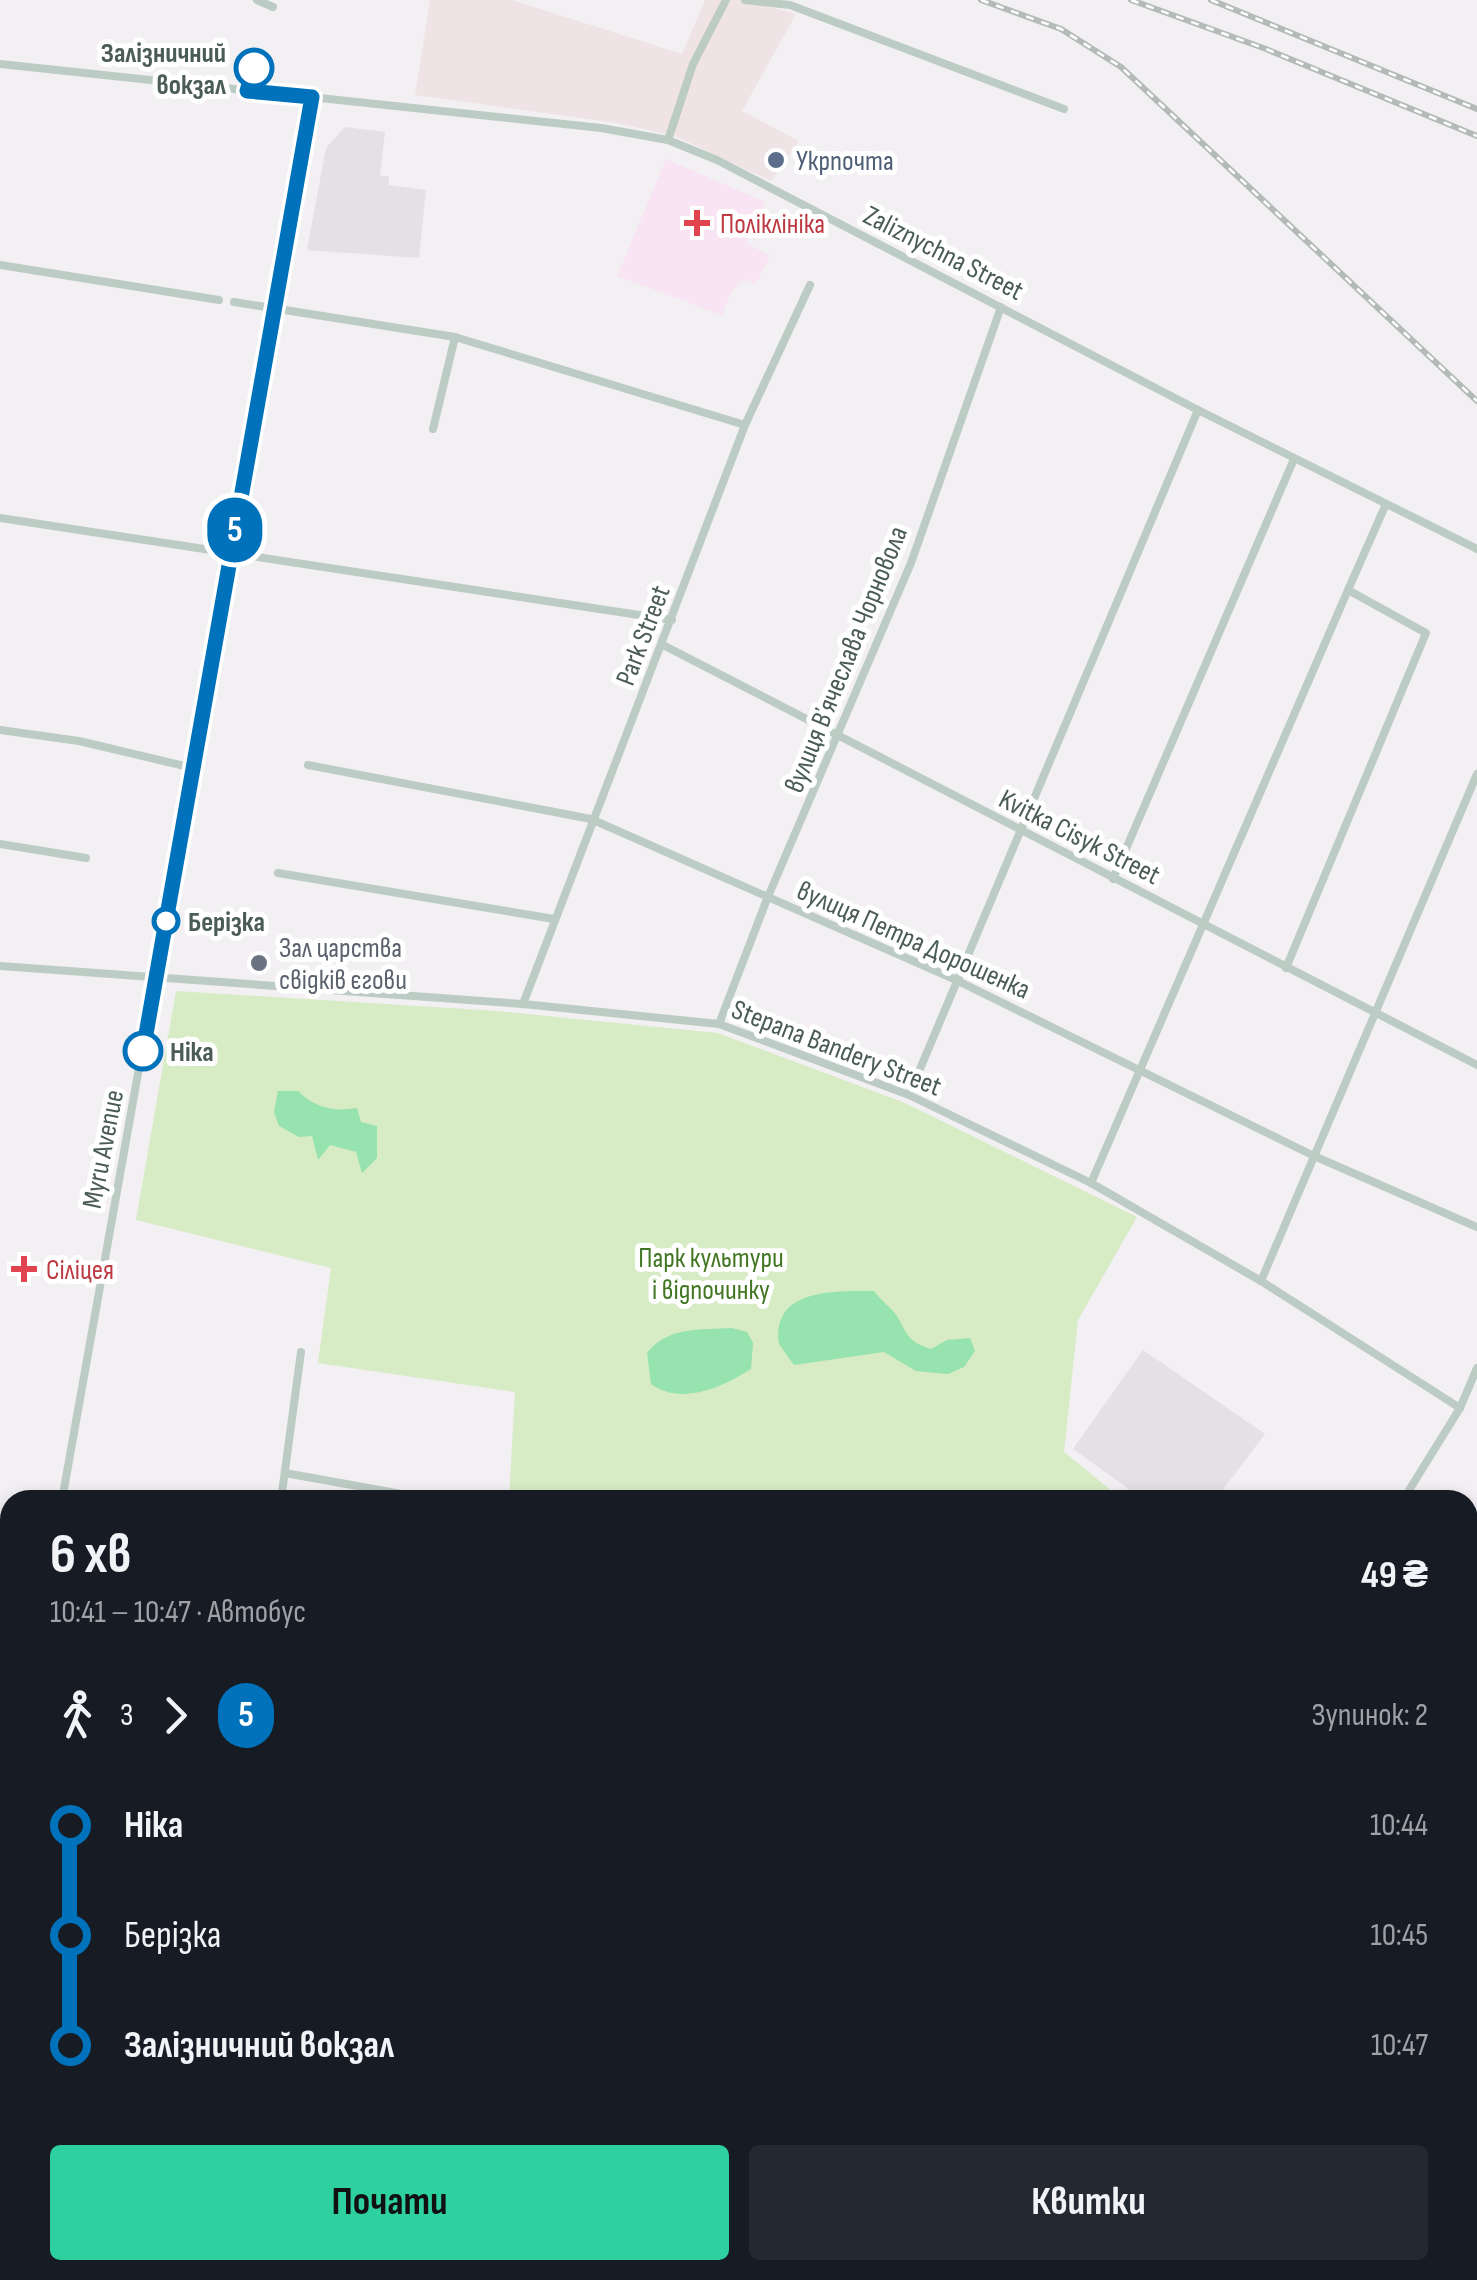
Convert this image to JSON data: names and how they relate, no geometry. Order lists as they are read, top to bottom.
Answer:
{
  "streets": {
    "street": [
      "Zaliznychna Street",
      "Park Street",
      "вулиця Вʼячеслава Чорновола",
      "Kvitka Cisyk Street",
      "вулиця Петра Дорошенка",
      "Stepana Bandery Street",
      "Myru Avenue"
    ]
  },
  "crossings": [
    ["Zaliznychna Street", "вулиця Вʼячеслава Чорновола"],
    ["Zaliznychna Street", "Myru Avenue"],
    ["Park Street", "Kvitka Cisyk Street"],
    ["Park Street", "вулиця Петра Дорошенка"],
    ["Park Street", "Stepana Bandery Street"],
    ["вулиця Вʼячеслава Чорновола", "Kvitka Cisyk Street"],
    ["вулиця Вʼячеслава Чорновола", "вулиця Петра Дорошенка"],
    ["вулиця Вʼячеслава Чорновола", "Stepana Bandery Street"],
    ["Stepana Bandery Street", "Myru Avenue"]
  ],
  "parks": ["Парк культури і відпочинку"],
  "places": {
    "other": [
      "Залізничний вокзал",
      "Укрпочта",
      "Берізка",
      "Зал царства свідків єгови",
      "Ніка"
    ],
    "health": ["Поліклініка", "Сіліцея"]
  },
  "lines": ["bus line 5"],
  "page": {
    "on_map": "5",
    "heading": ["6 хв", "10:41 – 10:47 · Автобус", "49 ₴"],
    "legs": ["3", "5", "Зупинок: 2"],
    "list": [
      {
        "name": "Ніка",
        "value": "10:44"
      },
      {
        "name": "Берізка",
        "value": "10:45"
      },
      {
        "name": "Залізничний вокзал",
        "value": "10:47"
      }
    ],
    "buttons": ["Почати", "Квитки"]
  }
}
